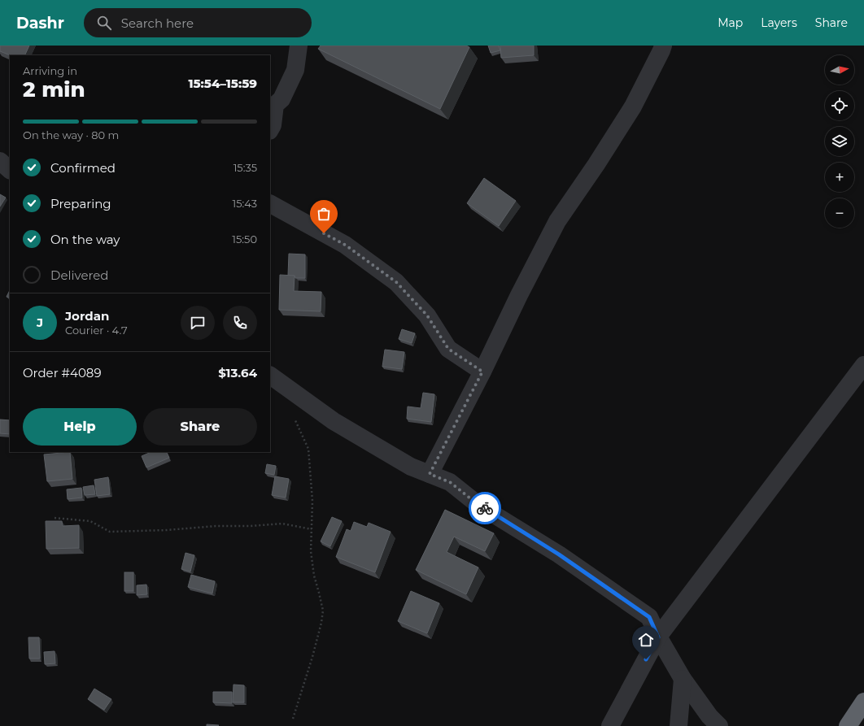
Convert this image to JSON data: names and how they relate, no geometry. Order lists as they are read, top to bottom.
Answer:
{
  "north": "right",
  "page": {
    "header": "Dashr",
    "search": "Search here",
    "nav": ["Map", "Layers", "Share"],
    "map_buttons": ["+", "−"],
    "heading": ["2 min", "Arriving in", "15:54–15:59"],
    "panel": [
      "Jordan",
      "Courier · 4.7",
      "Order #4089",
      "$13.64"
    ],
    "bar": "On the way · 80 m",
    "list": [
      ["Confirmed", "15:35"],
      ["Preparing", "15:43"],
      ["On the way", "15:50"],
      "Delivered"
    ],
    "round": "J",
    "buttons": ["Help", "Share"]
  }
}
